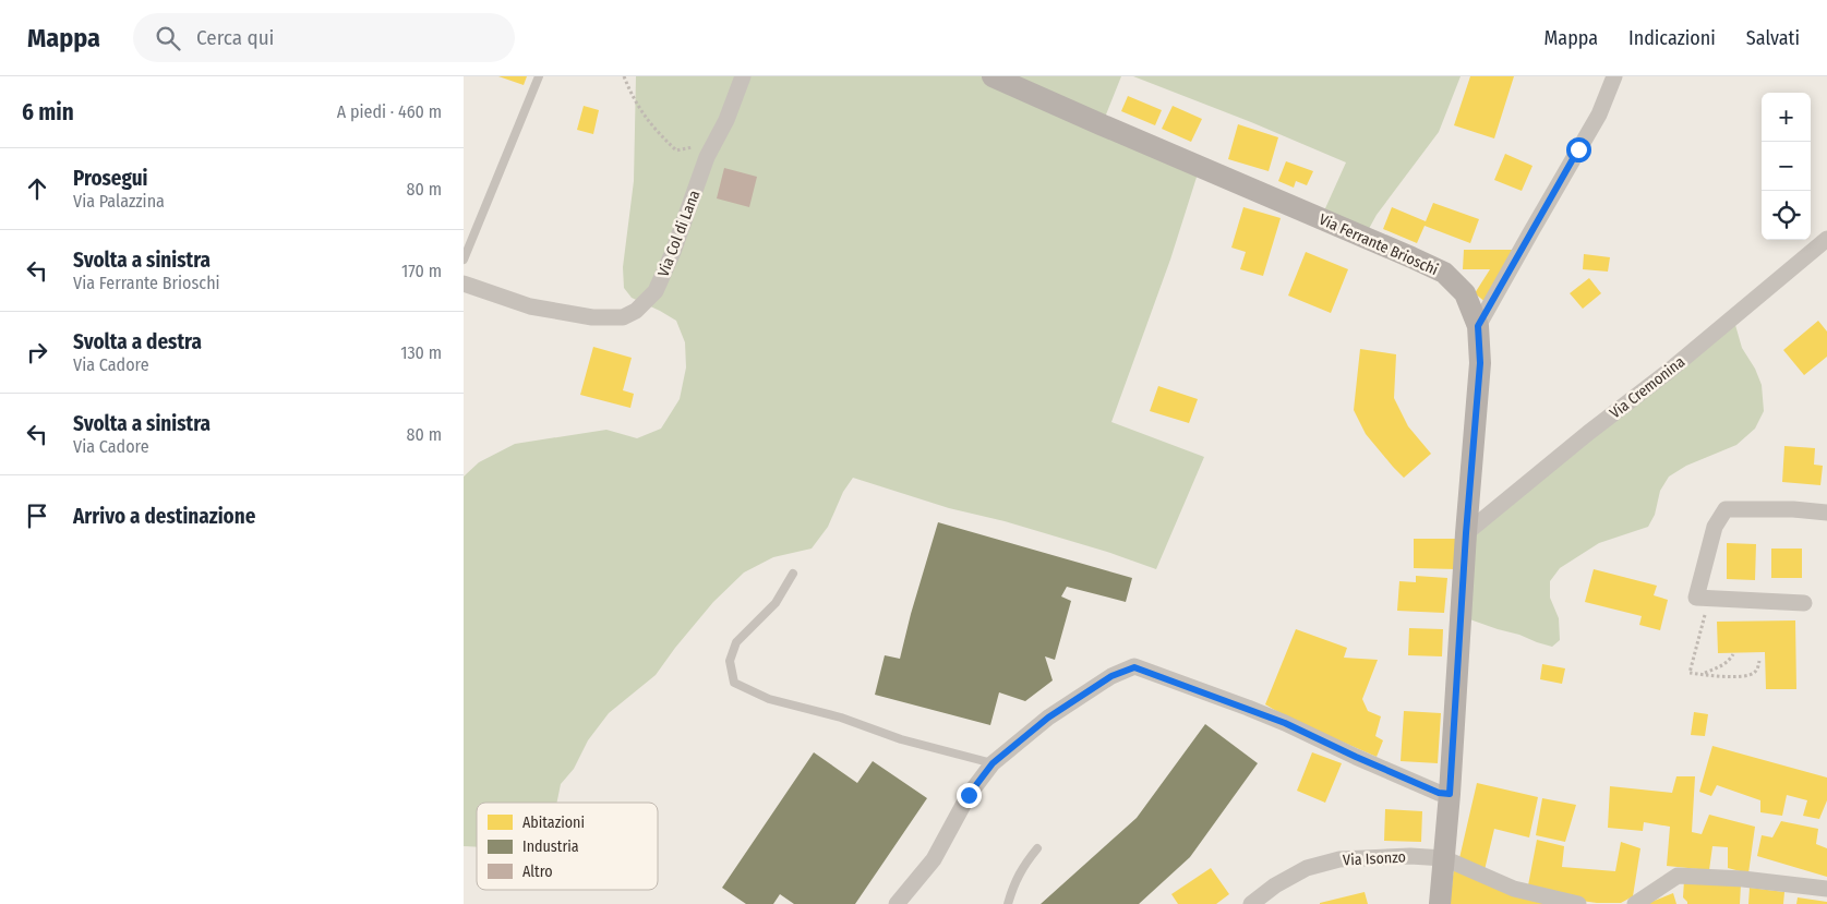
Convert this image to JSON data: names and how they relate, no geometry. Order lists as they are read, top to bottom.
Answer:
{
  "streets": {
    "street": [
      "Via Col di Lana",
      "Via Ferrante Brioschi",
      "Via Cremonina",
      "Via Isonzo"
    ]
  },
  "crossings": [
    ["Via Ferrante Brioschi", "Via Cremonina"],
    ["Via Ferrante Brioschi", "Via Isonzo"]
  ],
  "legend": ["Abitazioni", "Industria", "Altro"],
  "page": {
    "header": "Mappa",
    "search": "Cerca qui",
    "nav": ["Mappa", "Indicazioni", "Salvati"],
    "heading": ["6 min", "A piedi · 460 m"],
    "map_buttons": ["+", "−"],
    "list": [
      ["Prosegui", "Via Palazzina", "80 m"],
      ["Svolta a sinistra", "Via Ferrante Brioschi", "170 m"],
      ["Svolta a destra", "Via Cadore", "130 m"],
      ["Svolta a sinistra", "Via Cadore", "80 m"],
      "Arrivo a destinazione"
    ]
  }
}
